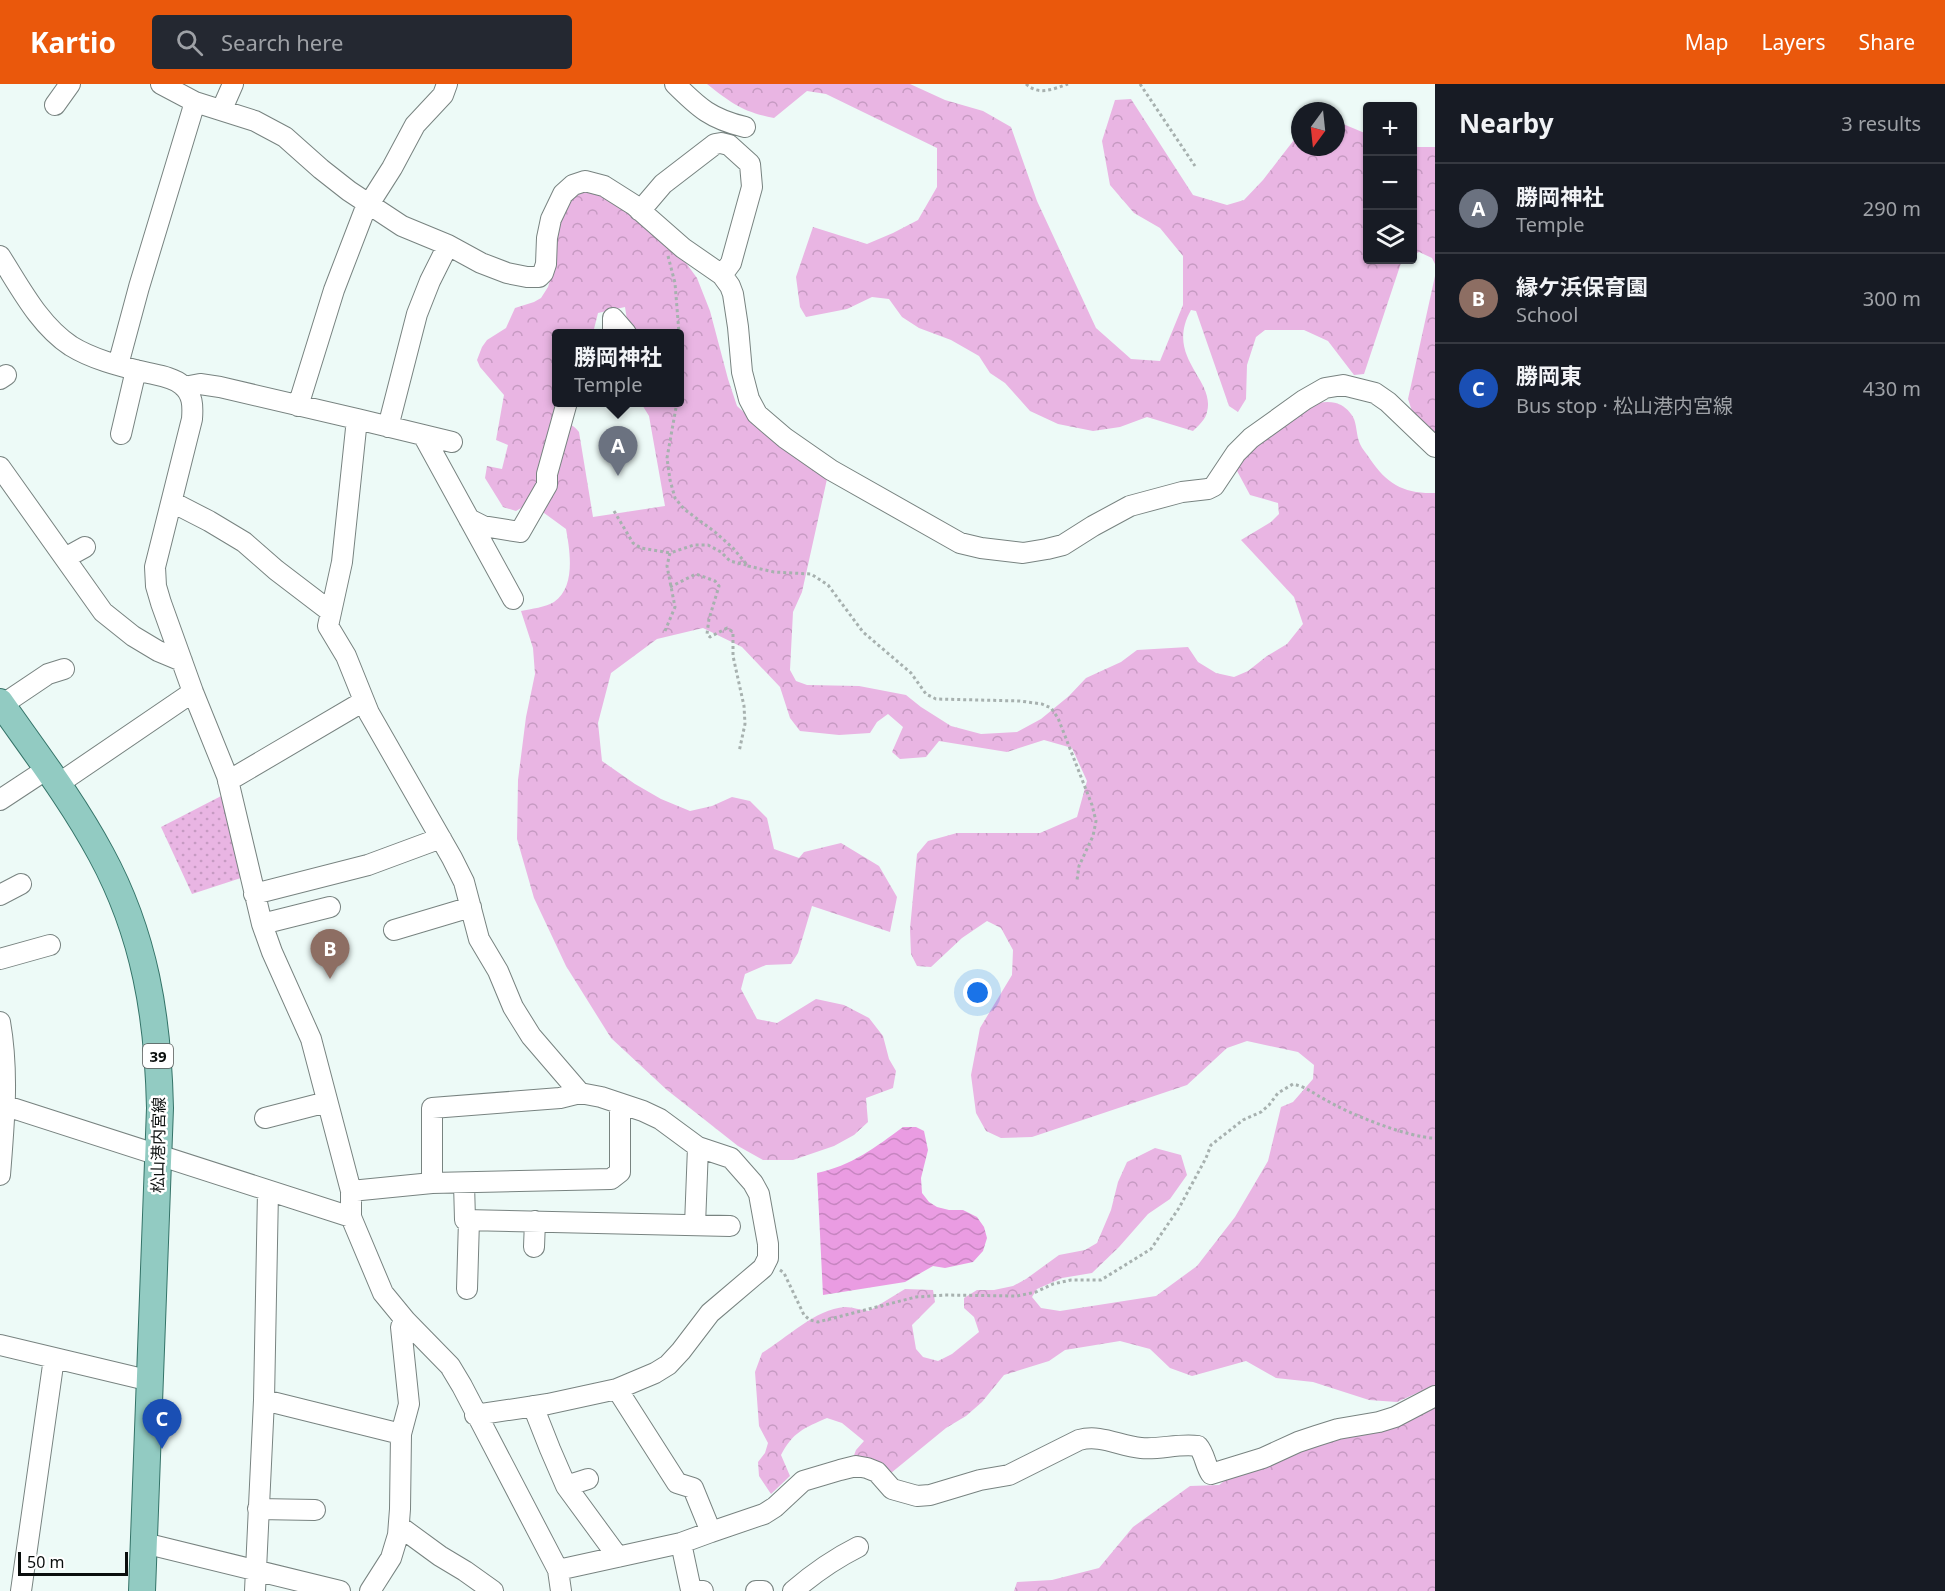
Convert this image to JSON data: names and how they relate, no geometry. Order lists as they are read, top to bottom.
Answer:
{
  "streets": {
    "main road": ["39", "松山港内宮線"]
  },
  "scale_bar": "50 m",
  "north": "bottom",
  "page": {
    "header": "Kartio",
    "search": "Search here",
    "nav": ["Map", "Layers", "Share"],
    "heading": ["Nearby", "3 results"],
    "map_buttons": ["+", "−"],
    "list": [
      {
        "mark": "A",
        "name": "勝岡神社",
        "note": "Temple",
        "value": "290 m"
      },
      {
        "mark": "B",
        "name": "縁ケ浜保育園",
        "note": "School",
        "value": "300 m"
      },
      {
        "mark": "C",
        "name": "勝岡東",
        "note": "Bus stop · 松山港内宮線",
        "value": "430 m"
      }
    ],
    "popup": ["勝岡神社", "Temple"],
    "pins": ["A", "B", "C"],
    "scale": "50 m"
  }
}
